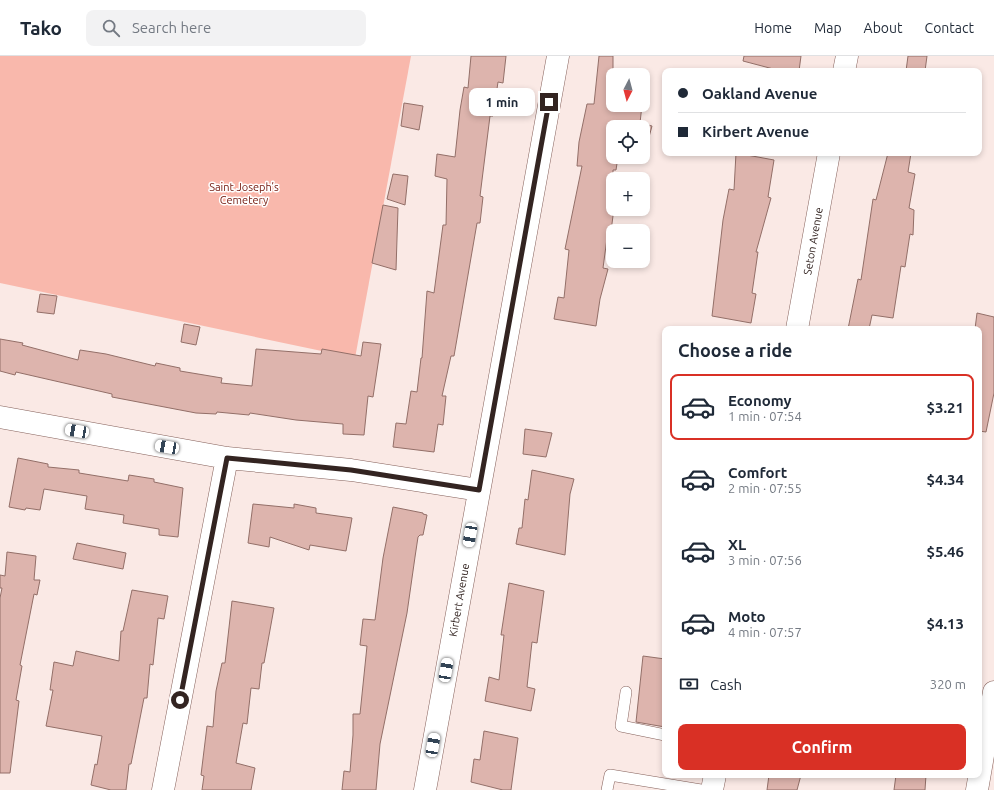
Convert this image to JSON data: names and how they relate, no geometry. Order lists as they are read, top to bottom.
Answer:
{
  "streets": {
    "street": ["Seton Avenue", "Kirbert Avenue"]
  },
  "parks": ["Saint Joseph’s Cemetery"],
  "north": "bottom",
  "page": {
    "header": "Tako",
    "search": "Search here",
    "nav": [
      "Home",
      "Map",
      "About",
      "Contact"
    ],
    "map_buttons": ["+", "−"],
    "banner": ["Oakland Avenue", "Kirbert Avenue"],
    "bubble": "1 min",
    "heading": "Choose a ride",
    "list": [
      {
        "name": "Economy",
        "note": "1 min · 07:54",
        "value": "$3.21"
      },
      {
        "name": "Comfort",
        "note": "2 min · 07:55",
        "value": "$4.34"
      },
      {
        "name": "XL",
        "note": "3 min · 07:56",
        "value": "$5.46"
      },
      {
        "name": "Moto",
        "note": "4 min · 07:57",
        "value": "$4.13"
      }
    ],
    "pay": ["Cash", "320 m"],
    "buttons": "Confirm"
  }
}
